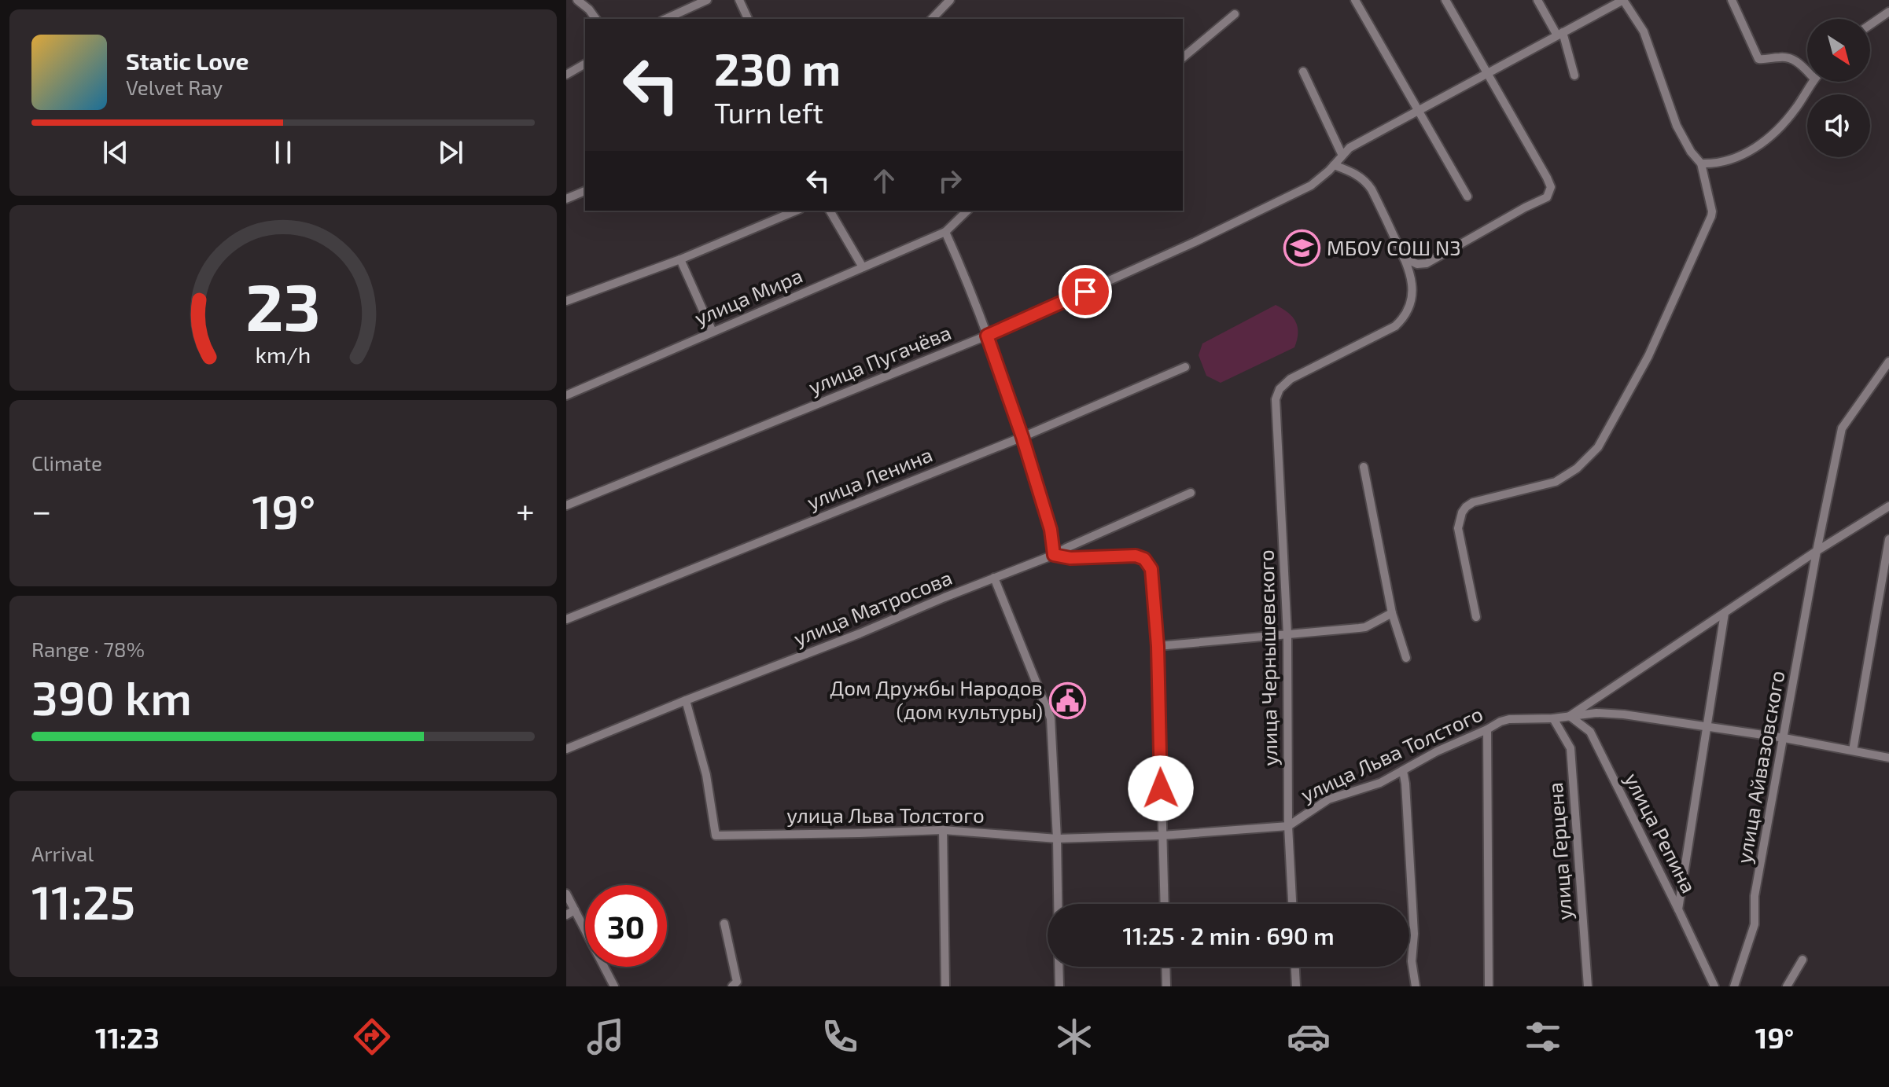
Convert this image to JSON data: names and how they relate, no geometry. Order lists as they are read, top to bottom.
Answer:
{
  "streets": {
    "street": [
      "улица Мира",
      "улица Пугачёва",
      "улица Ленина",
      "улица Матросова",
      "улица Чернышевского",
      "улица Льва Толстого",
      "улица Айвазовского",
      "улица Репина",
      "улица Герцена"
    ]
  },
  "crossings": [
    ["улица Матросова", "улица Льва Толстого"],
    ["улица Чернышевского", "улица Льва Толстого"],
    ["улица Льва Толстого", "улица Айвазовского"],
    ["улица Льва Толстого", "улица Репина"],
    ["улица Льва Толстого", "улица Герцена"]
  ],
  "places": {
    "school or university": ["МБОУ СОШ N3"],
    "public building": ["Дом Дружбы Народов (дом культуры)"]
  },
  "north": "bottom right",
  "page": {
    "turn": ["230 m", "Turn left"],
    "song": ["Static Love", "Velvet Ray"],
    "tile": [
      "Climate",
      ["Range · 78%", "390 km"],
      ["Arrival", "11:25"]
    ],
    "heat": ["−", "19°", "+"],
    "limit": "30",
    "trip": "11:25 · 2 min · 690 m",
    "tabs": ["11:23", "19°"],
    "gauge": ["23", "km/h"]
  }
}
